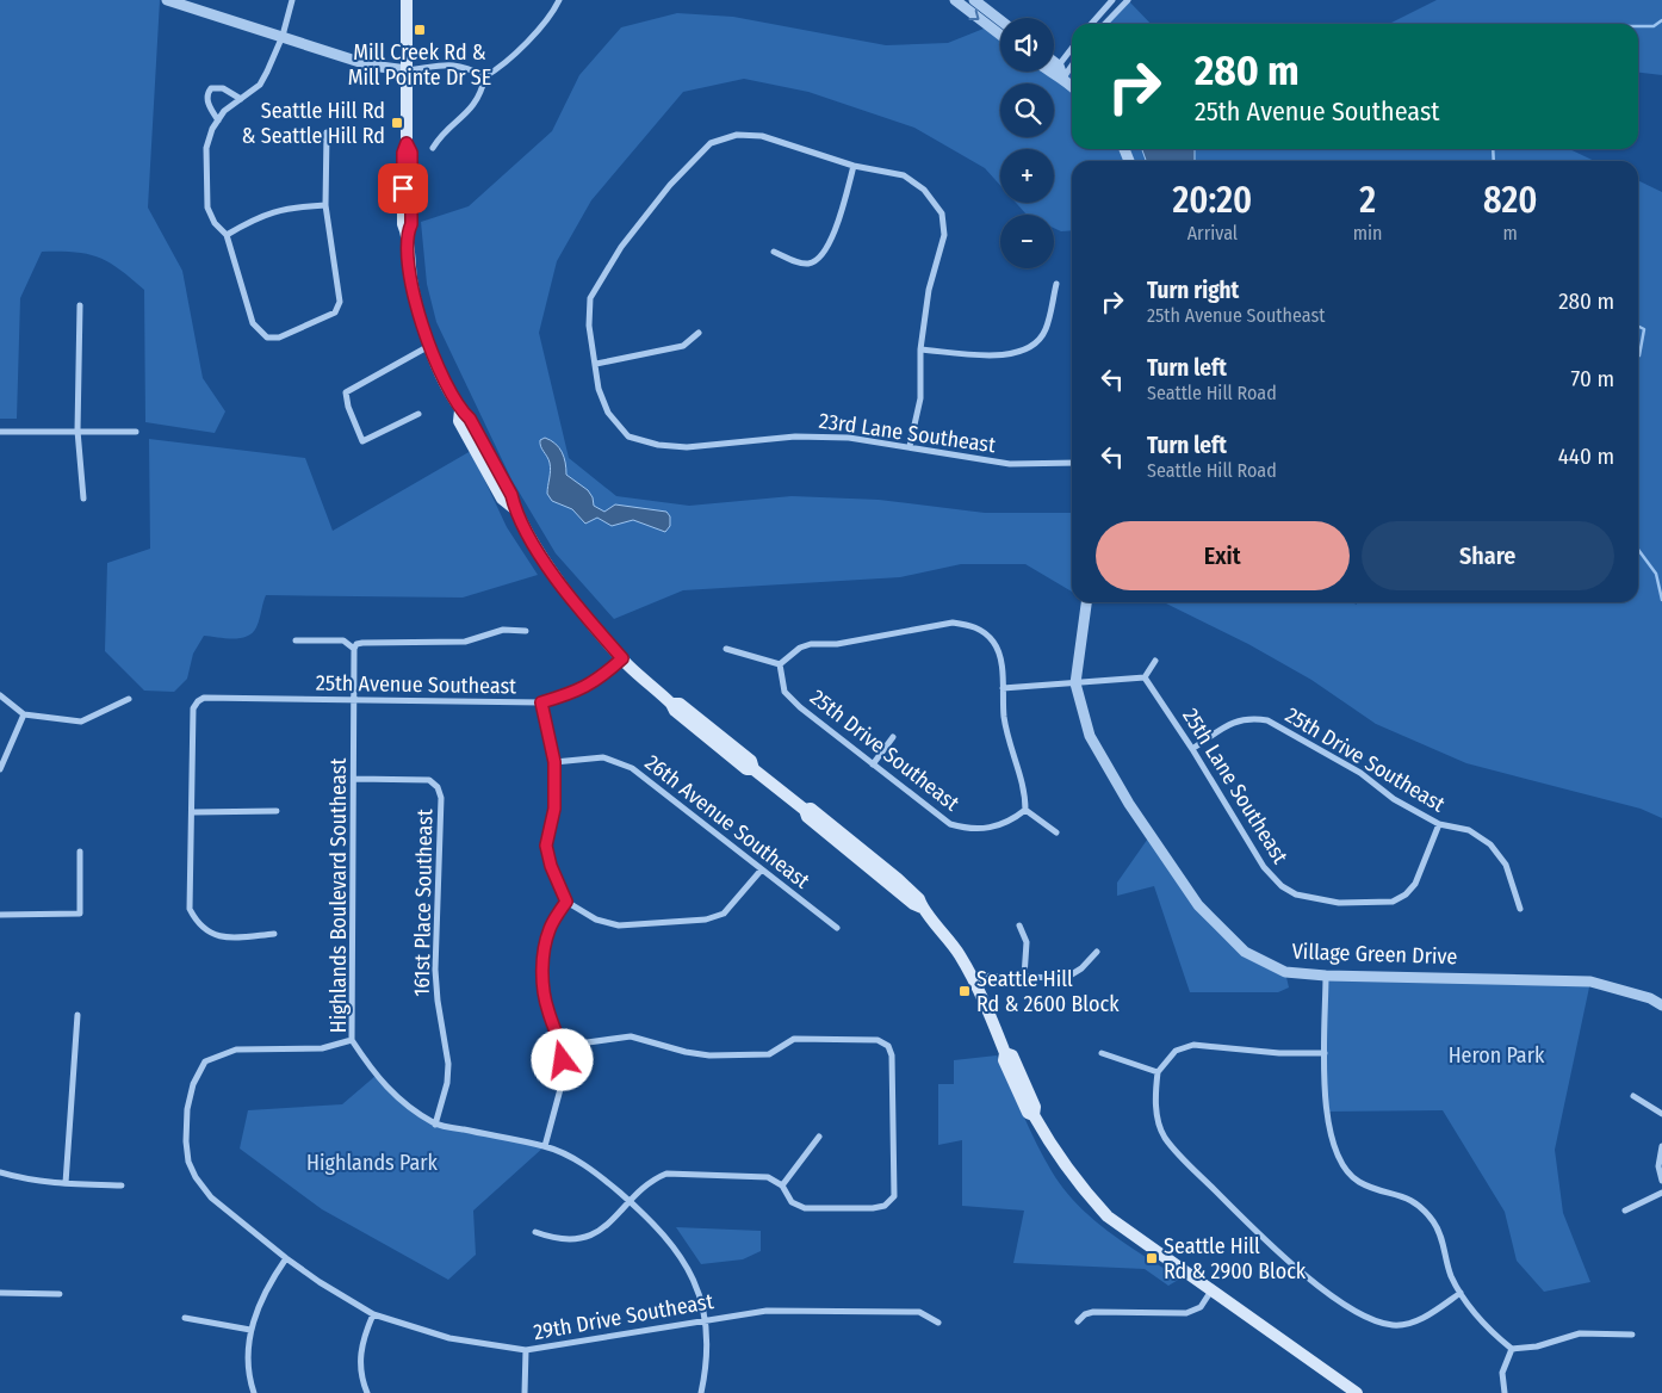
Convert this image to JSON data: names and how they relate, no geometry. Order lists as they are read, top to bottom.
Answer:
{
  "streets": {
    "street": [
      "23rd Lane Southeast",
      "25th Avenue Southeast",
      "25th Drive Southeast",
      "25th Lane Southeast",
      "26th Avenue Southeast",
      "Highlands Boulevard Southeast",
      "161st Place Southeast",
      "Village Green Drive",
      "29th Drive Southeast"
    ]
  },
  "crossings": [
    ["25th Avenue Southeast", "Highlands Boulevard Southeast"],
    ["25th Drive Southeast", "25th Lane Southeast"],
    ["Highlands Boulevard Southeast", "161st Place Southeast"],
    ["Highlands Boulevard Southeast", "29th Drive Southeast"]
  ],
  "parks": ["Heron Park", "Highlands Park"],
  "places": {
    "transit": [
      "Mill Creek Rd & Mill Pointe Dr SE",
      "Seattle Hill Rd & Seattle Hill Rd",
      "Seattle Hill Rd & 2600 Block",
      "Seattle Hill Rd & 2900 Block"
    ]
  },
  "page": {
    "map_buttons": ["+", "−"],
    "turn": ["280 m", "25th Avenue Southeast"],
    "eta": [
      "20:20",
      "Arrival",
      "2",
      "min",
      "820",
      "m"
    ],
    "list": [
      {
        "name": "Turn right",
        "note": "25th Avenue Southeast",
        "value": "280 m"
      },
      {
        "name": "Turn left",
        "note": "Seattle Hill Road",
        "value": "70 m"
      },
      {
        "name": "Turn left",
        "note": "Seattle Hill Road",
        "value": "440 m"
      }
    ],
    "buttons": ["Exit", "Share"]
  }
}
